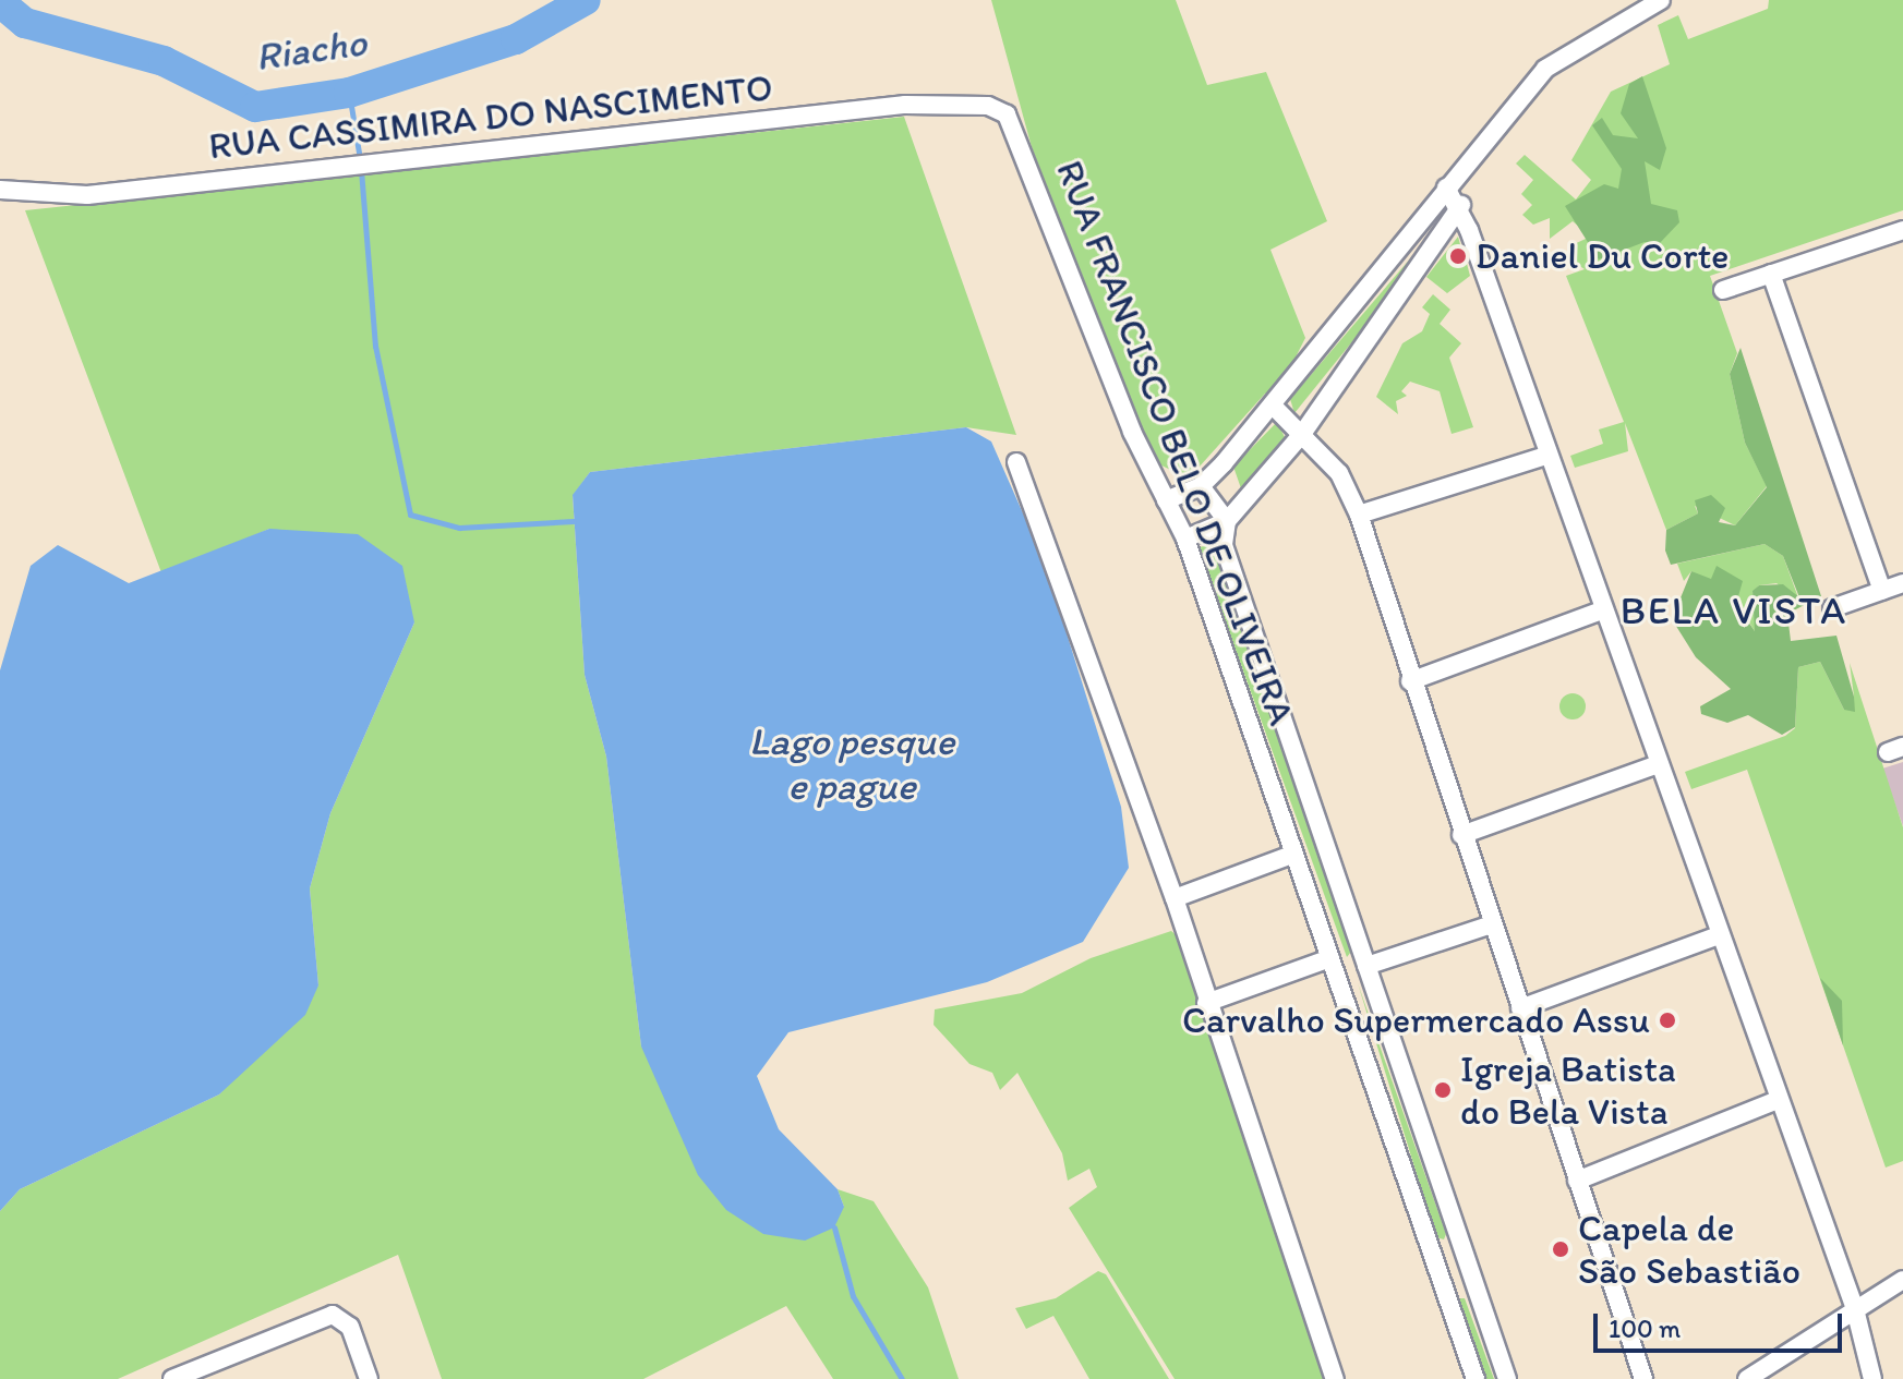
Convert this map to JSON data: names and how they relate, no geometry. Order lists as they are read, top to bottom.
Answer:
{
  "streets": {
    "street": ["RUA CASSIMIRA DO NASCIMENTO", "RUA FRANCISCO BELO DE OLIVEIRA"]
  },
  "crossings": [
    ["RUA CASSIMIRA DO NASCIMENTO", "RUA FRANCISCO BELO DE OLIVEIRA"]
  ],
  "districts": ["BELA VISTA"],
  "water": ["Riacho", "Lago pesque e pague"],
  "places": [
    "Daniel Du Corte",
    "Carvalho Supermercado Assu",
    "Igreja Batista do Bela Vista",
    "Capela de São Sebastião"
  ],
  "scale_bar": "100 m"
}
